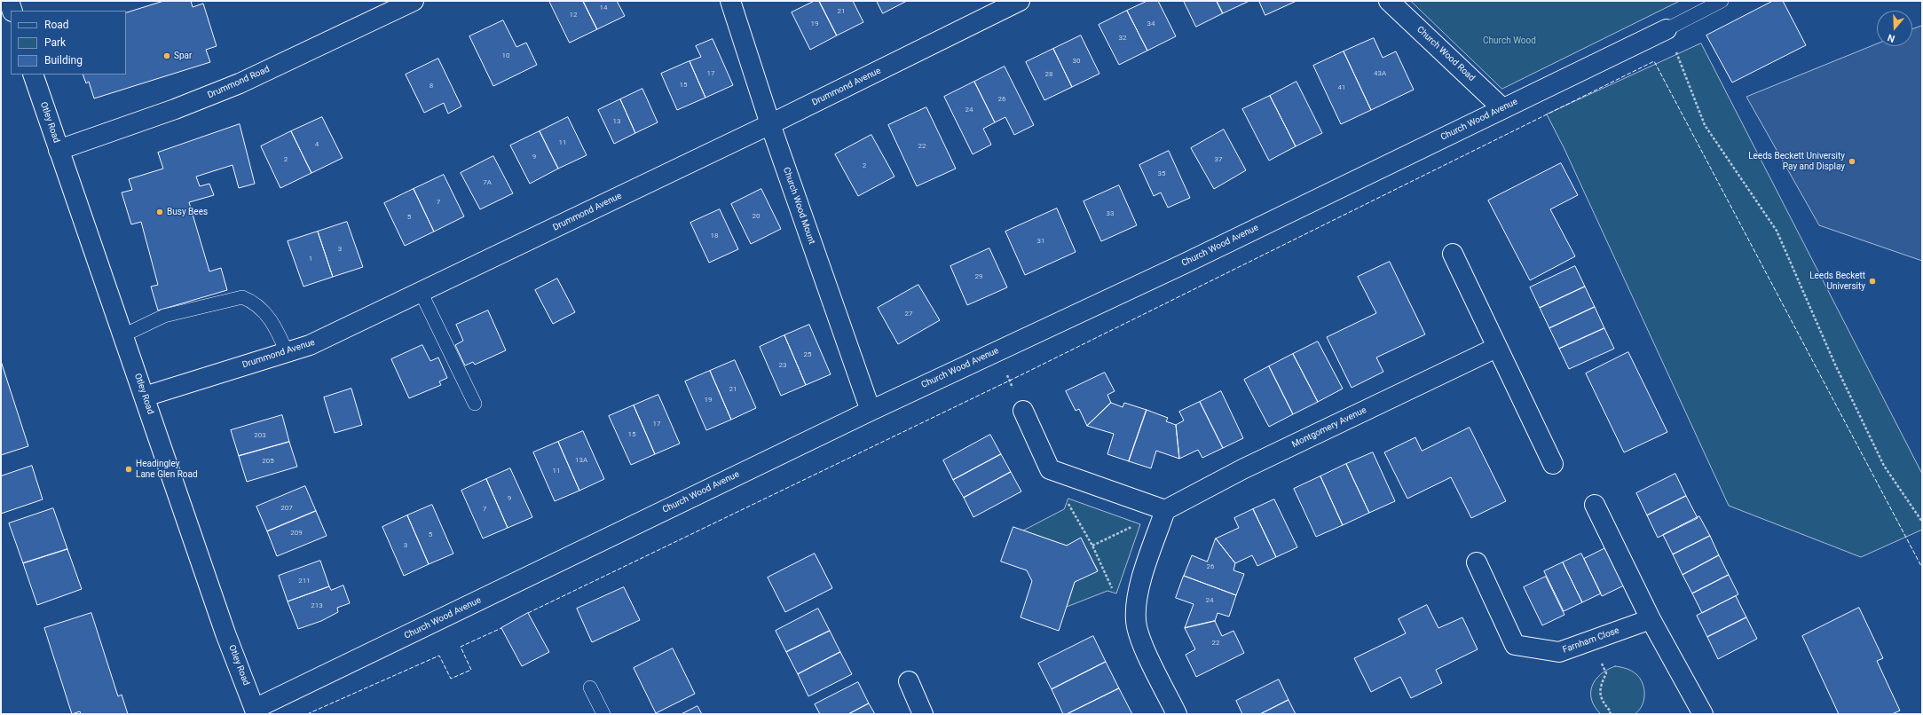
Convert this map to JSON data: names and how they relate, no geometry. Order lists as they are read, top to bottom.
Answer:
{
  "streets": {
    "main road": [
      "Church Wood Road",
      "Drummond Road",
      "Drummond Avenue",
      "Church Wood Avenue",
      "Otley Road",
      "Church Wood Mount",
      "Montgomery Avenue",
      "Farnham Close"
    ]
  },
  "crossings": [
    ["Church Wood Road", "Church Wood Avenue"],
    ["Drummond Road", "Otley Road"],
    ["Drummond Avenue", "Otley Road"],
    ["Drummond Avenue", "Church Wood Mount"],
    ["Church Wood Avenue", "Otley Road"],
    ["Church Wood Avenue", "Church Wood Mount"]
  ],
  "parks": ["Church Wood"],
  "places": [
    "Spar",
    "Leeds Beckett University Pay and Display",
    "Busy Bees",
    "Leeds Beckett University",
    "Headingley Lane Glen Road"
  ],
  "house_numbers": [
    "14",
    "21",
    "12",
    "19",
    "34",
    "32",
    "10",
    "30",
    "17",
    "43A",
    "28",
    "15",
    "8",
    "41",
    "26",
    "24",
    "13",
    "11",
    "4",
    "22",
    "9",
    "2",
    "37",
    "2",
    "35",
    "7A",
    "7",
    "33",
    "20",
    "5",
    "18",
    "31",
    "3",
    "1",
    "29",
    "27",
    "25",
    "23",
    "21",
    "19",
    "17",
    "15",
    "203",
    "13A",
    "205",
    "11",
    "9",
    "207",
    "7",
    "209",
    "5",
    "3",
    "26",
    "211",
    "24",
    "213",
    "22"
  ],
  "legend": ["Road", "Park", "Building"],
  "north": "bottom"
}
